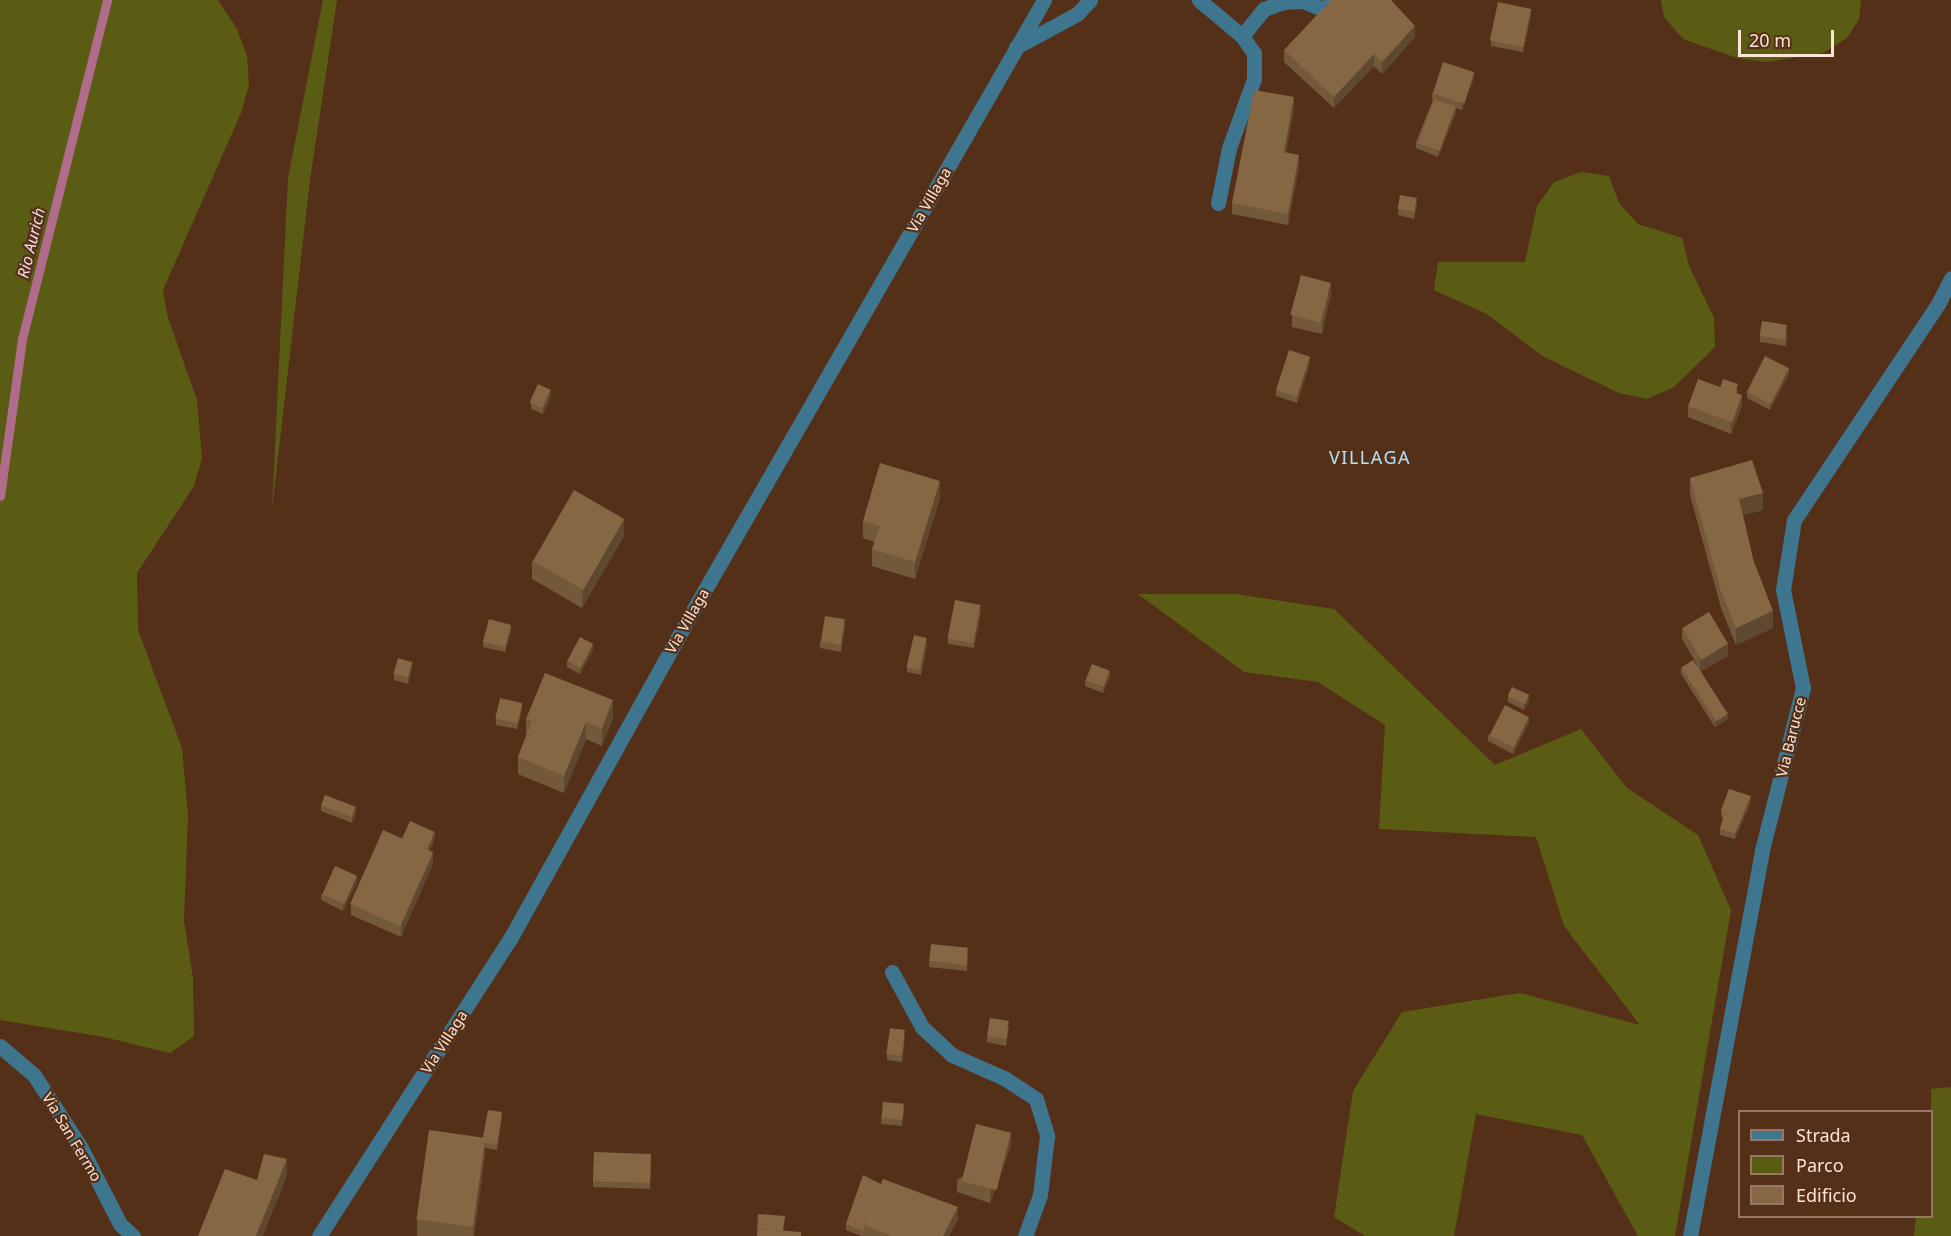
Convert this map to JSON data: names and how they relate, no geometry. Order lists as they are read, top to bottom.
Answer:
{
  "streets": {
    "street": ["Via Villaga", "Via Barucce", "Via San Fermo"]
  },
  "districts": ["VILLAGA"],
  "water": ["Rio Aurich"],
  "legend": ["Strada", "Parco", "Edificio"],
  "scale_bar": "20 m"
}
